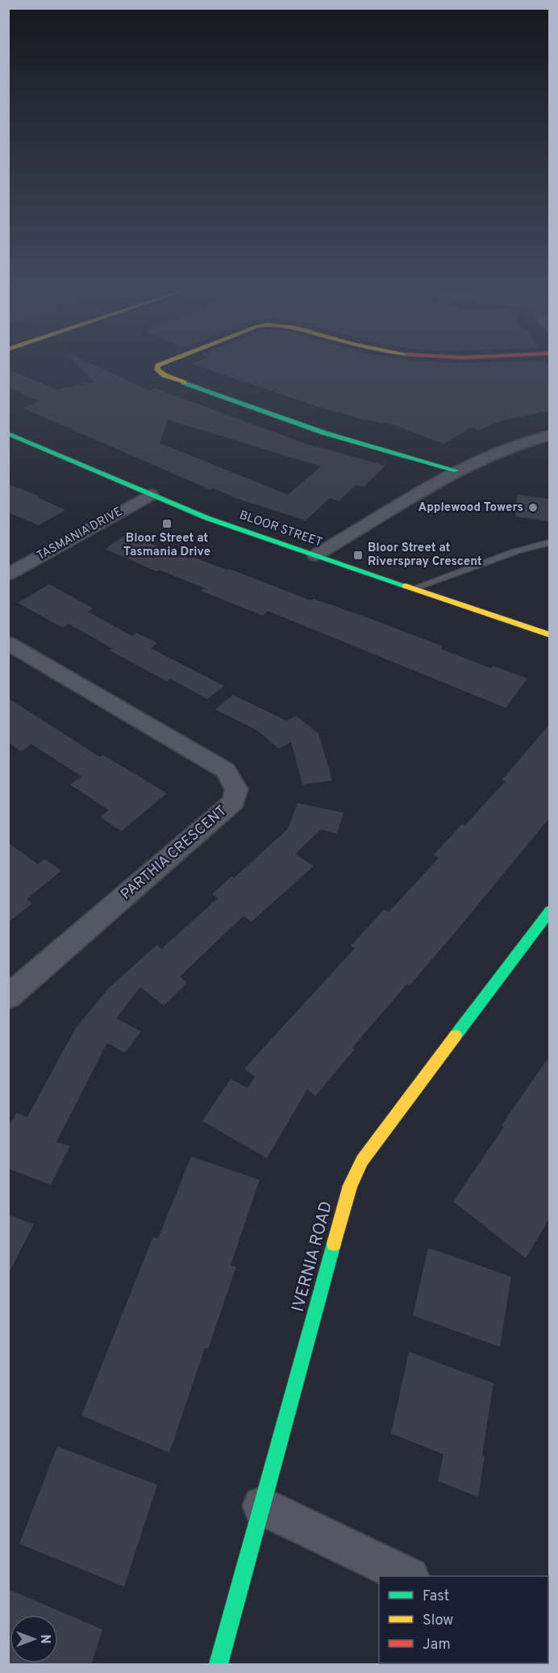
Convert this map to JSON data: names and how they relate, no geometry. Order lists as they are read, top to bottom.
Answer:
{
  "streets": {
    "street": [
      "BLOOR STREET",
      "TASMANIA DRIVE",
      "PARTHIA CRESCENT",
      "IVERNIA ROAD"
    ]
  },
  "crossings": [
    ["BLOOR STREET", "TASMANIA DRIVE"]
  ],
  "places": {
    "other": ["Applewood Towers"],
    "transit": ["Bloor Street at Tasmania Drive", "Bloor Street at Riverspray Crescent"]
  },
  "legend": ["Fast", "Slow", "Jam"],
  "north": "right"
}
